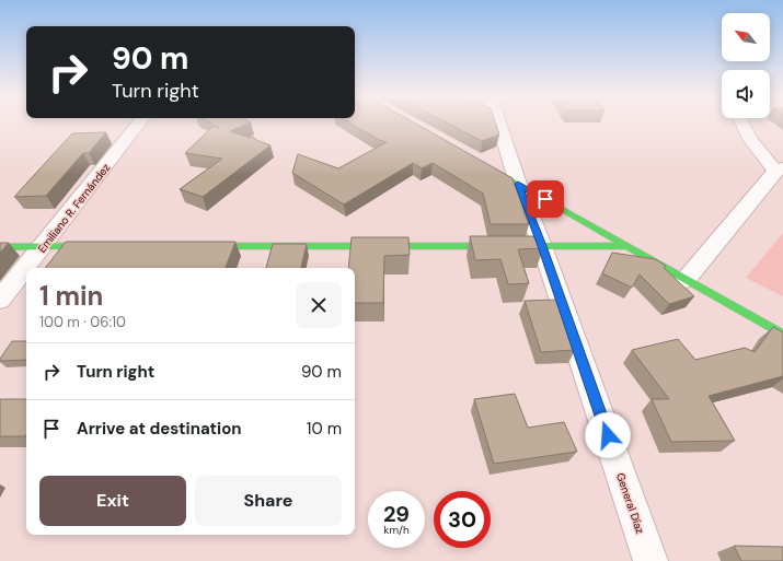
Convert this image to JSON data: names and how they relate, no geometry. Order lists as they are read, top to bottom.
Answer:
{
  "streets": {
    "street": ["Emiliano R. Fernández", "General Díaz"]
  },
  "north": "top left",
  "page": {
    "turn": ["90 m", "Turn right"],
    "heading": ["1 min", "100 m · 06:10"],
    "list": [
      {
        "name": "Turn right",
        "value": "90 m"
      },
      {
        "name": "Arrive at destination",
        "value": "10 m"
      }
    ],
    "buttons": ["Exit", "Share"],
    "speed": "29 km/h",
    "limit": "30"
  }
}
